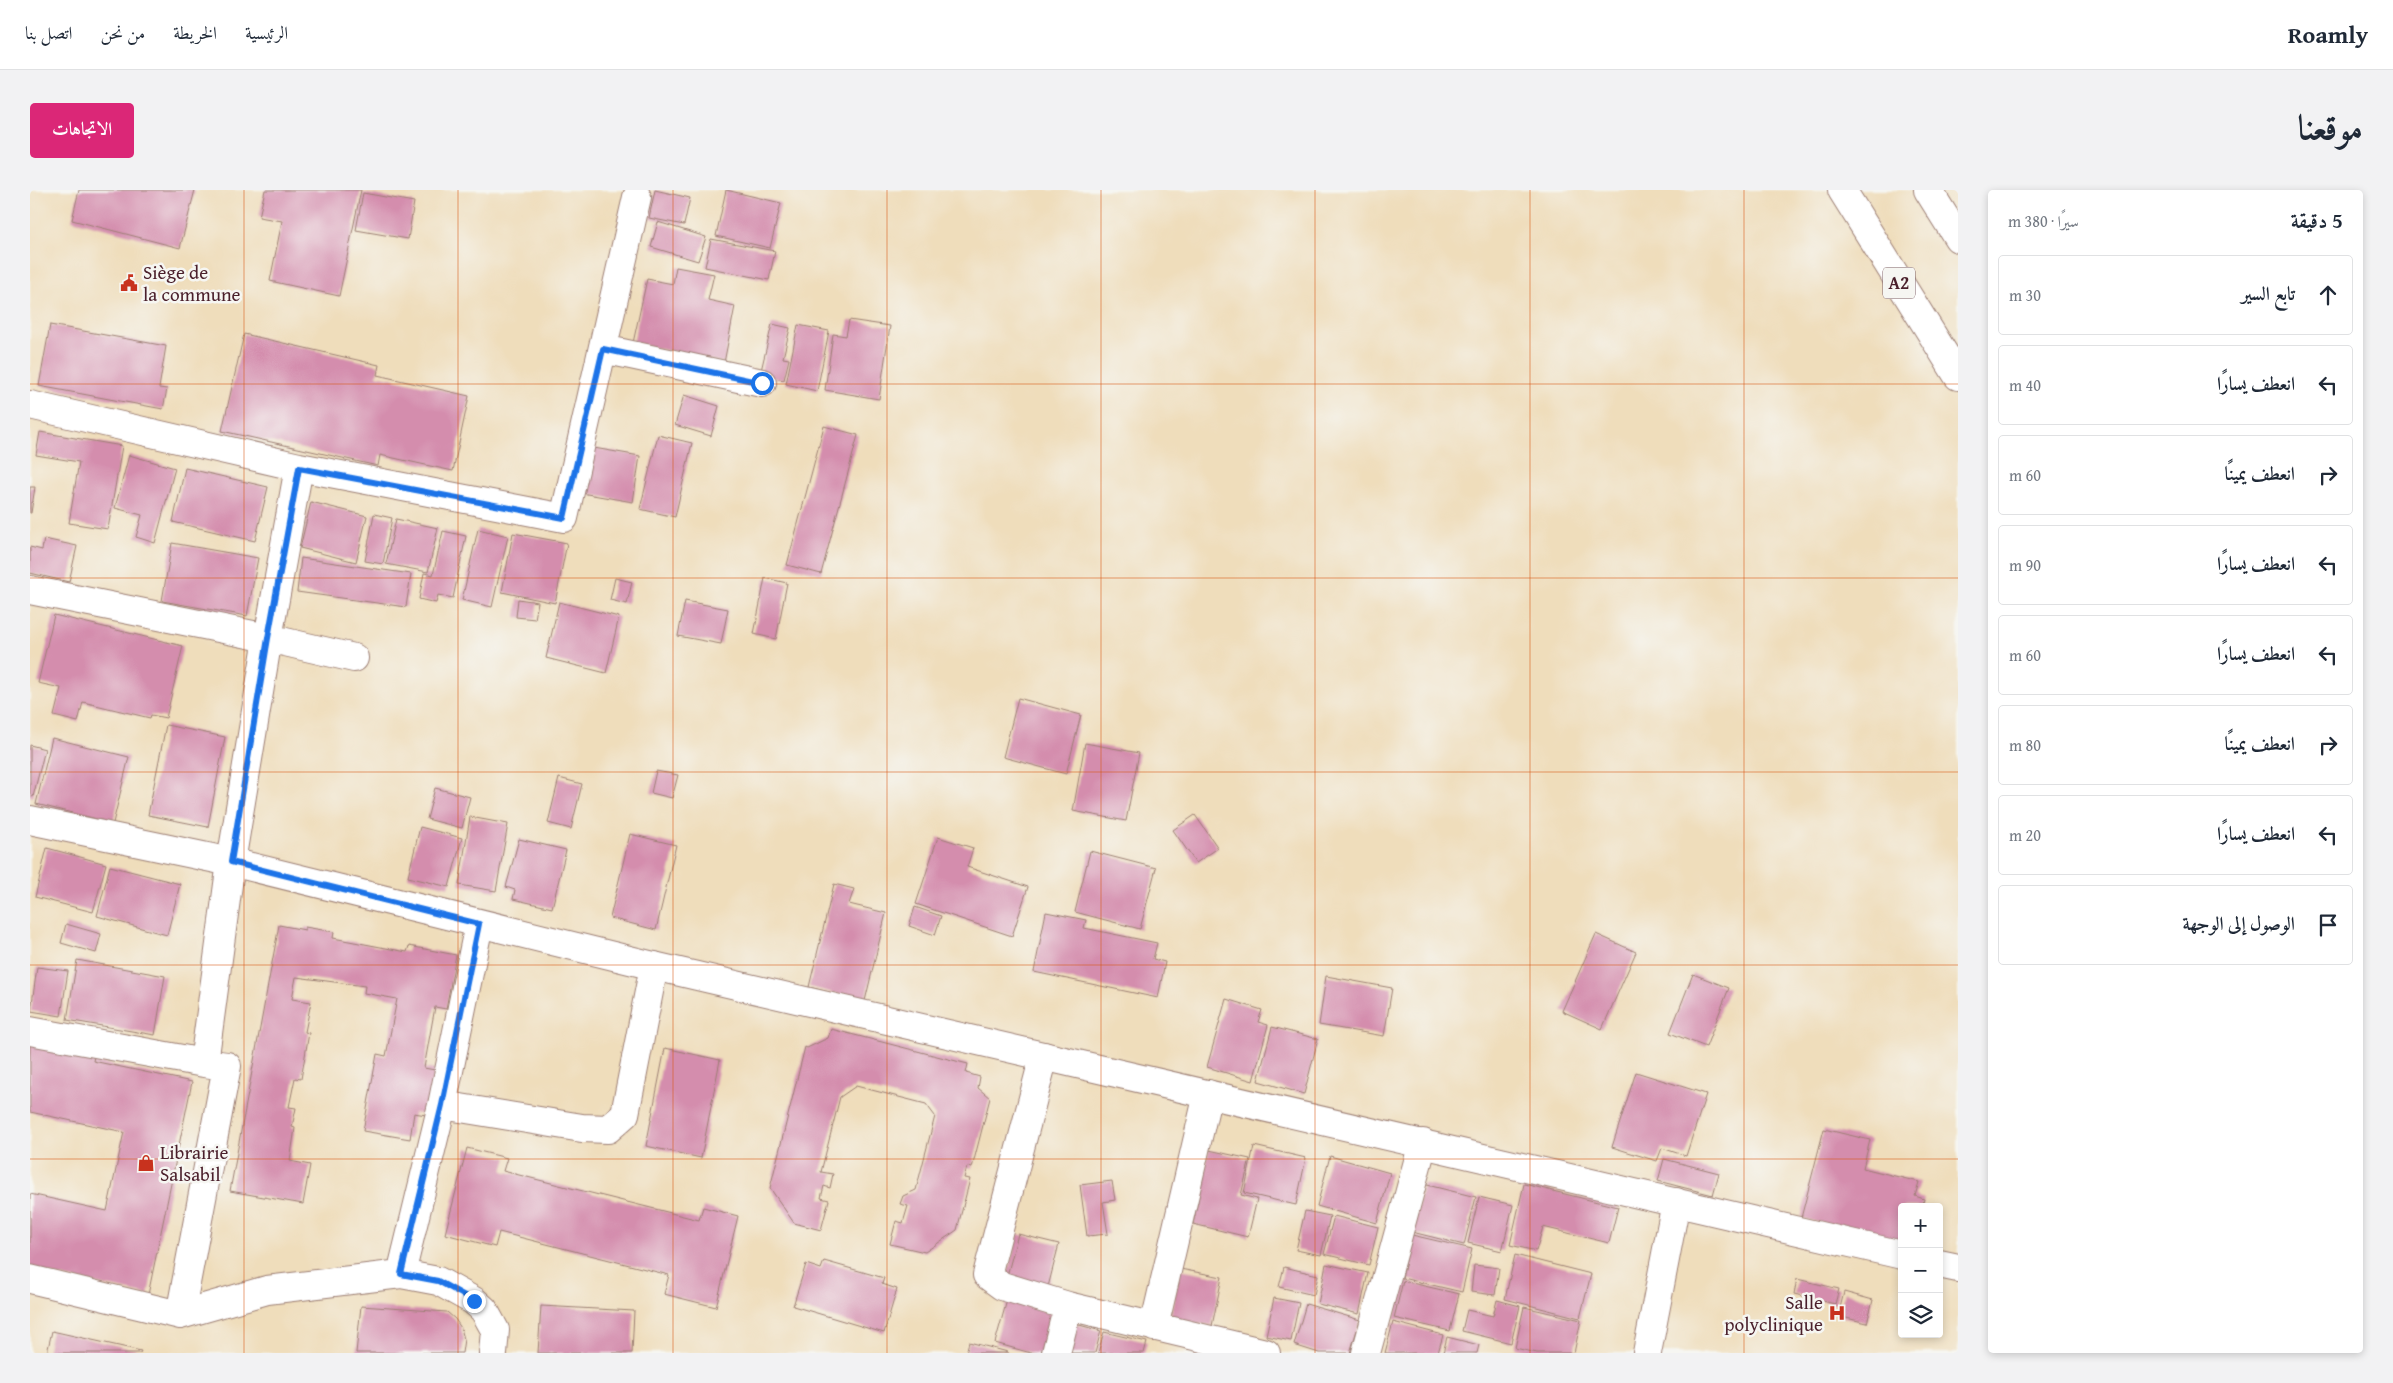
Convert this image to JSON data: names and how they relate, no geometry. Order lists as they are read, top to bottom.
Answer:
{
  "streets": {
    "main road": ["A2"]
  },
  "places": {
    "public building": ["Siège de la commune"],
    "shop": ["Librairie Salsabil"],
    "hospital": ["Salle polyclinique"]
  },
  "page": {
    "header": "Roamly",
    "nav": [
      "الرئيسية",
      "الخريطة",
      "من نحن",
      "اتصل بنا"
    ],
    "title": "موقعنا",
    "buttons": "الاتجاهات",
    "heading": ["5 دقيقة", "سيرًا · 380 m"],
    "list": [
      ["تابع السير", "30 m"],
      ["انعطف يسارًا", "40 m"],
      ["انعطف يمينًا", "60 m"],
      ["انعطف يسارًا", "90 m"],
      ["انعطف يسارًا", "60 m"],
      ["انعطف يمينًا", "80 m"],
      ["انعطف يسارًا", "20 m"],
      "الوصول إلى الوجهة"
    ],
    "map_buttons": ["+", "−"]
  }
}
